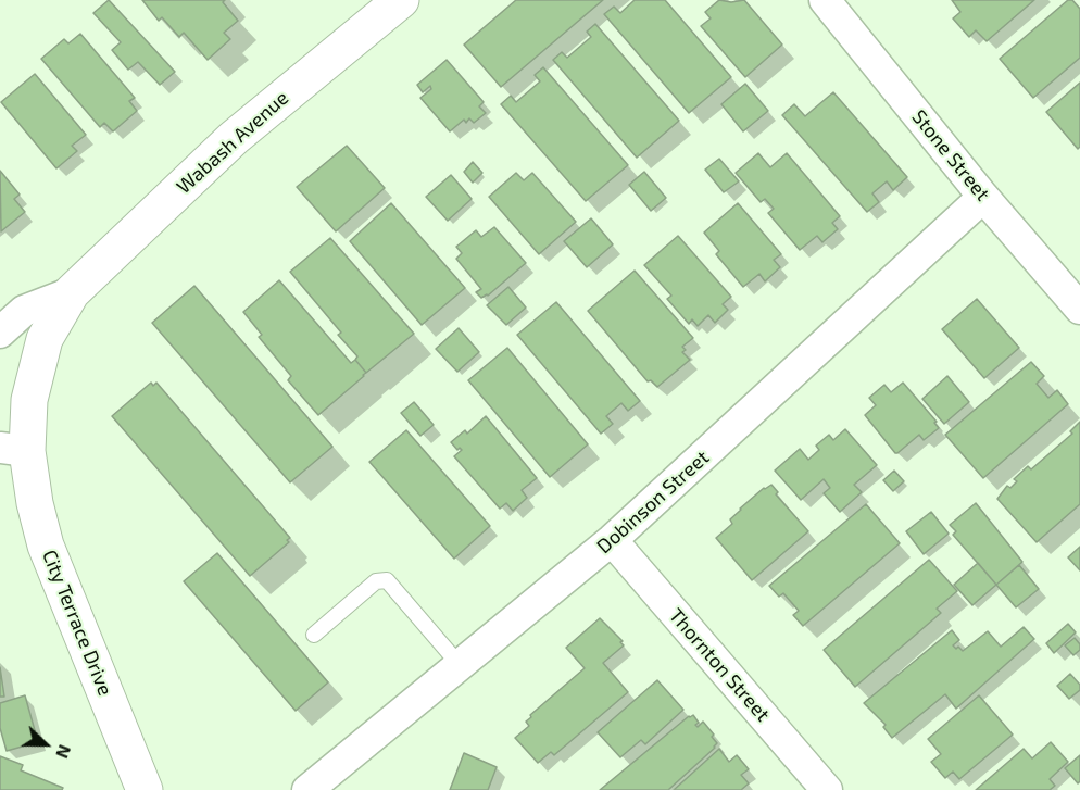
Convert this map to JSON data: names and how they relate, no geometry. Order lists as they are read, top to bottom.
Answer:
{
  "streets": {
    "street": [
      "Wabash Avenue",
      "Stone Street",
      "Dobinson Street",
      "City Terrace Drive",
      "Thornton Street"
    ]
  },
  "crossings": [
    ["Wabash Avenue", "City Terrace Drive"],
    ["Stone Street", "Dobinson Street"],
    ["Dobinson Street", "Thornton Street"]
  ],
  "north": "right"
}
